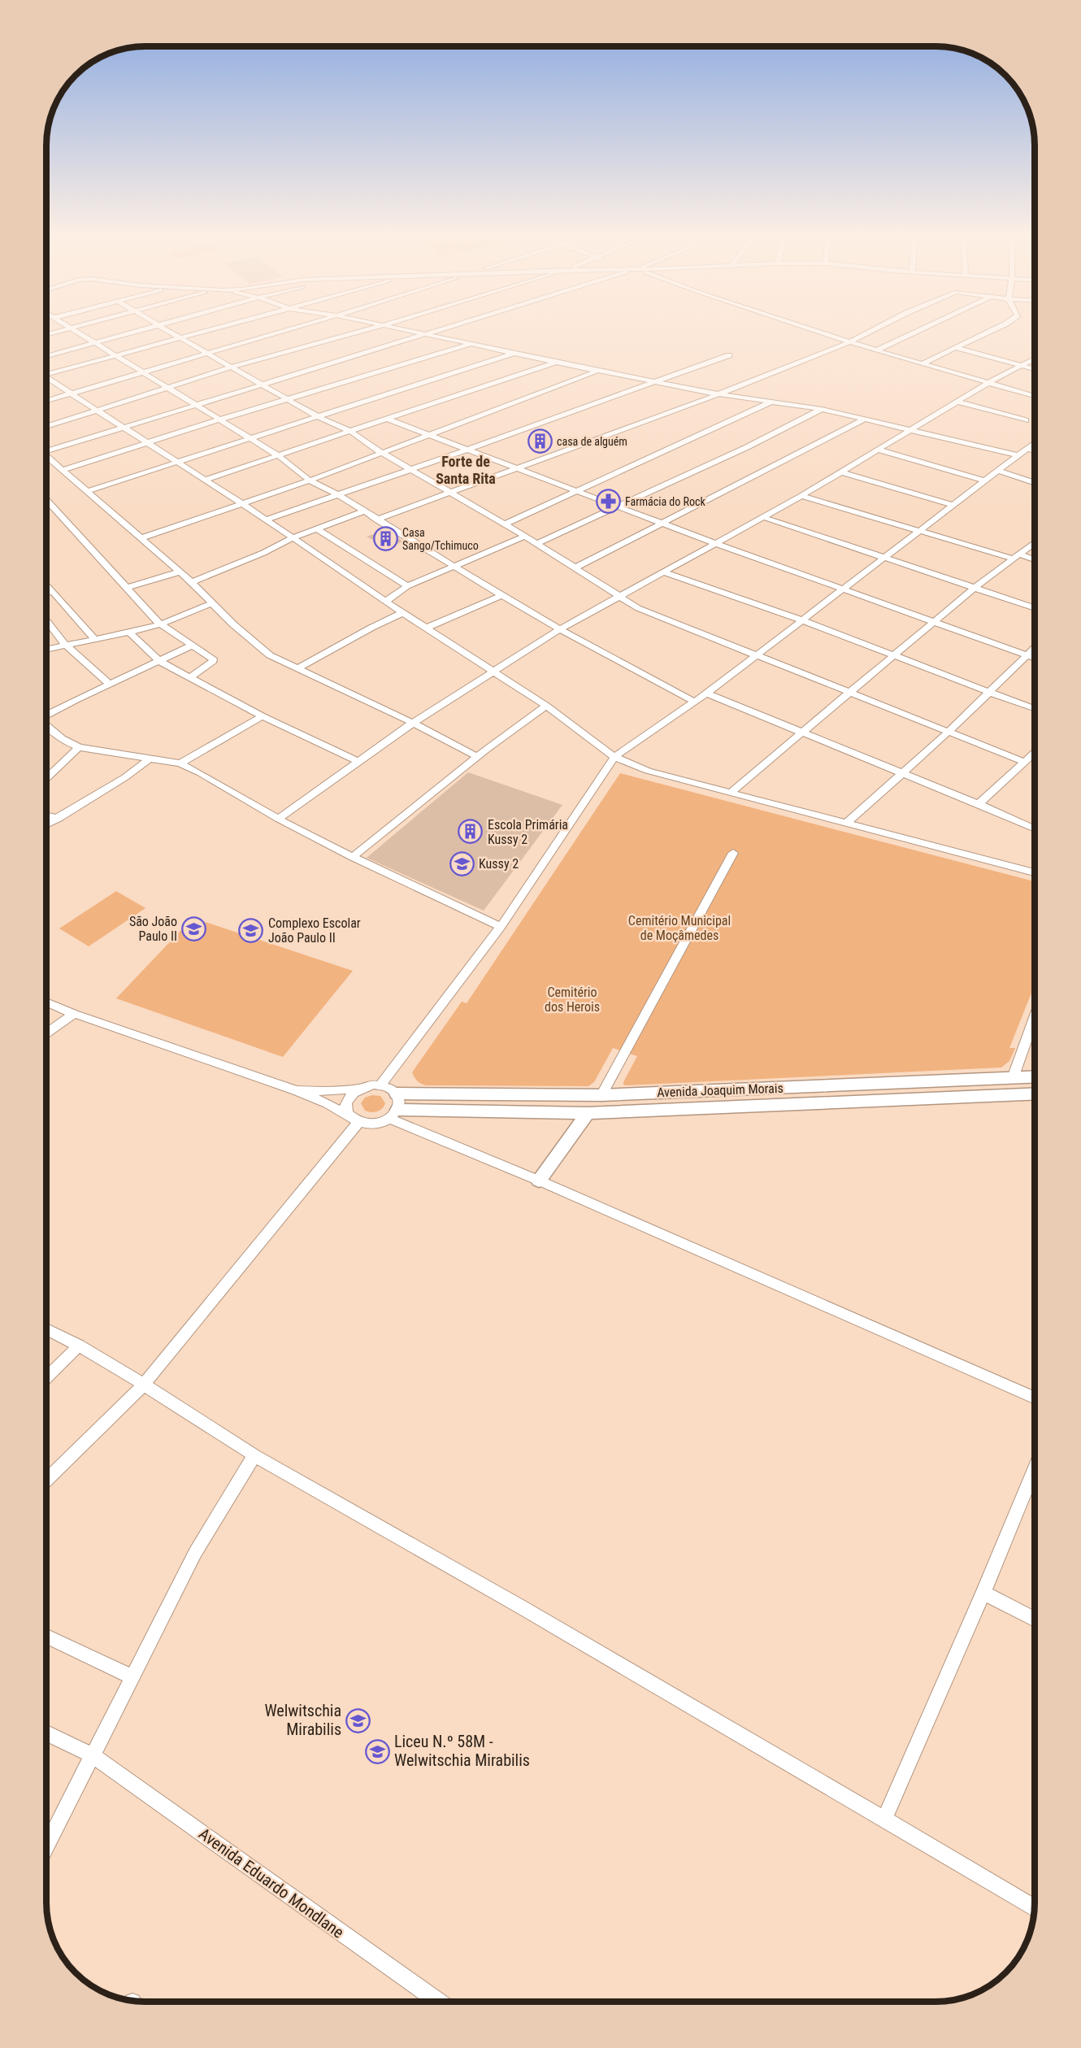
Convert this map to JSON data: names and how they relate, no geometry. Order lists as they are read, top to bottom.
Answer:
{
  "streets": {
    "street": ["Avenida Joaquim Morais", "Avenida Eduardo Mondlane"]
  },
  "districts": ["Forte de Santa Rita"],
  "parks": ["Cemitério Municipal de Moçâmedes", "Cemitério dos Herois"],
  "places": {
    "building": ["casa de alguém", "Casa Sango/Tchimuco", "Escola Primária Kussy 2"],
    "pharmacy": ["Farmácia do Rock"],
    "school or university": [
      "Kussy 2",
      "São João Paulo II",
      "Complexo Escolar João Paulo II",
      "Welwitschia Mirabilis",
      "Liceu N.º 58M - Welwitschia Mirabilis"
    ]
  }
}
